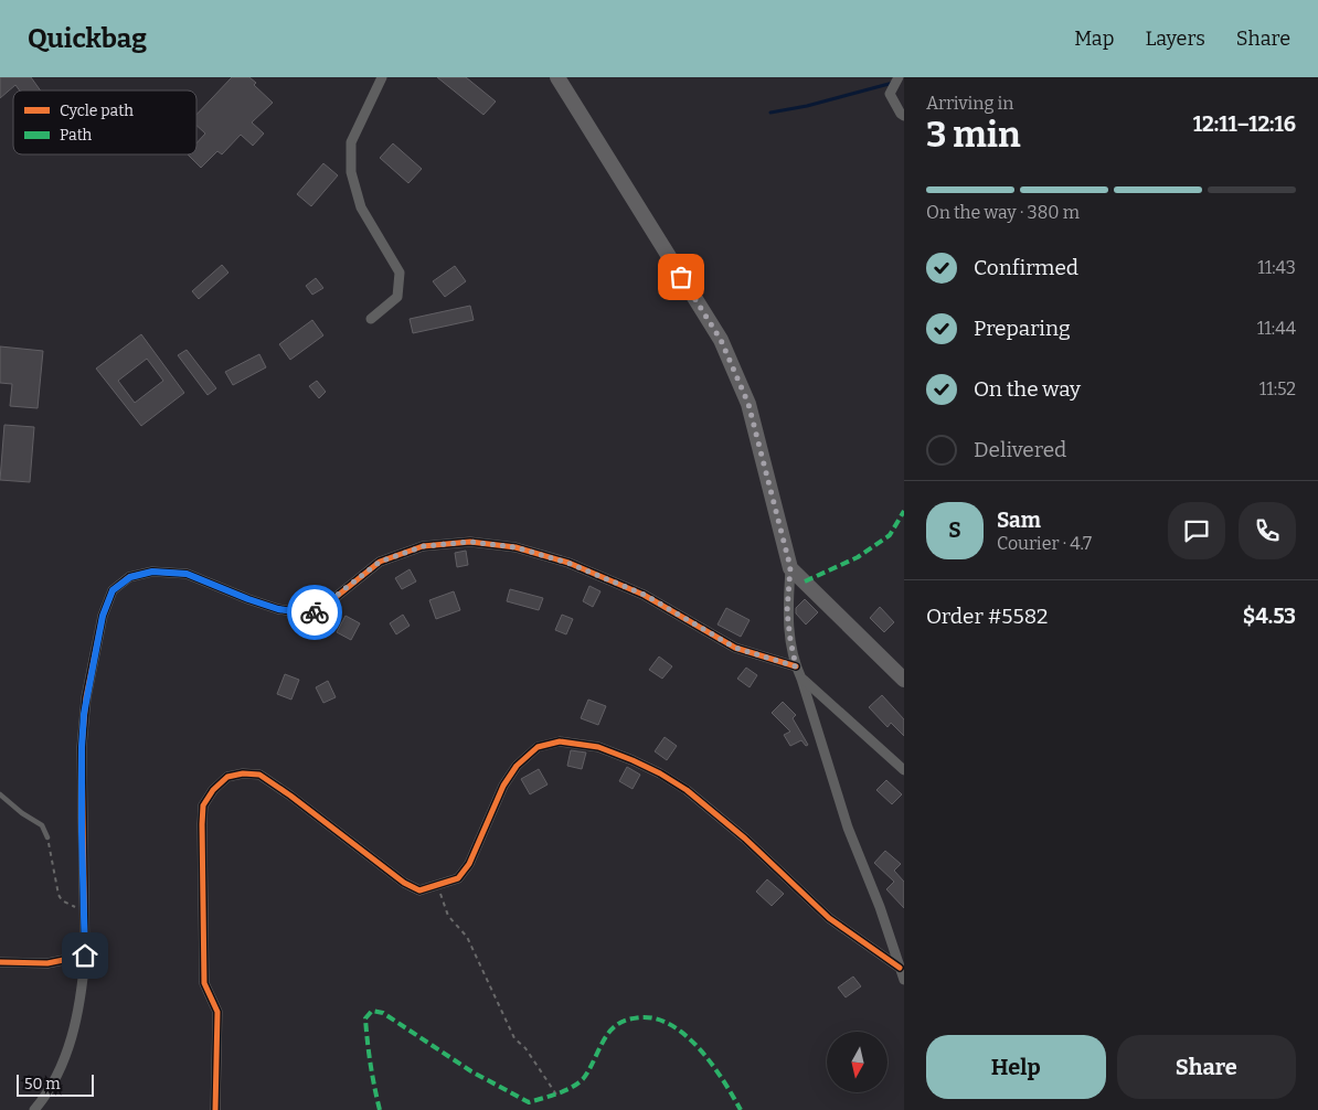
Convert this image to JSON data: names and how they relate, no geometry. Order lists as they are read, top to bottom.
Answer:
{
  "legend": ["Cycle path", "Path"],
  "scale_bar": "50 m",
  "north": "bottom",
  "page": {
    "header": "Quickbag",
    "nav": ["Map", "Layers", "Share"],
    "heading": ["3 min", "Arriving in", "12:11–12:16"],
    "panel": [
      "Sam",
      "Courier · 4.7",
      "Order #5582",
      "$4.53"
    ],
    "bar": "On the way · 380 m",
    "list": [
      ["Confirmed", "11:43"],
      ["Preparing", "11:44"],
      ["On the way", "11:52"],
      "Delivered"
    ],
    "round": "S",
    "buttons": ["Help", "Share"],
    "scale": "50 m"
  }
}
